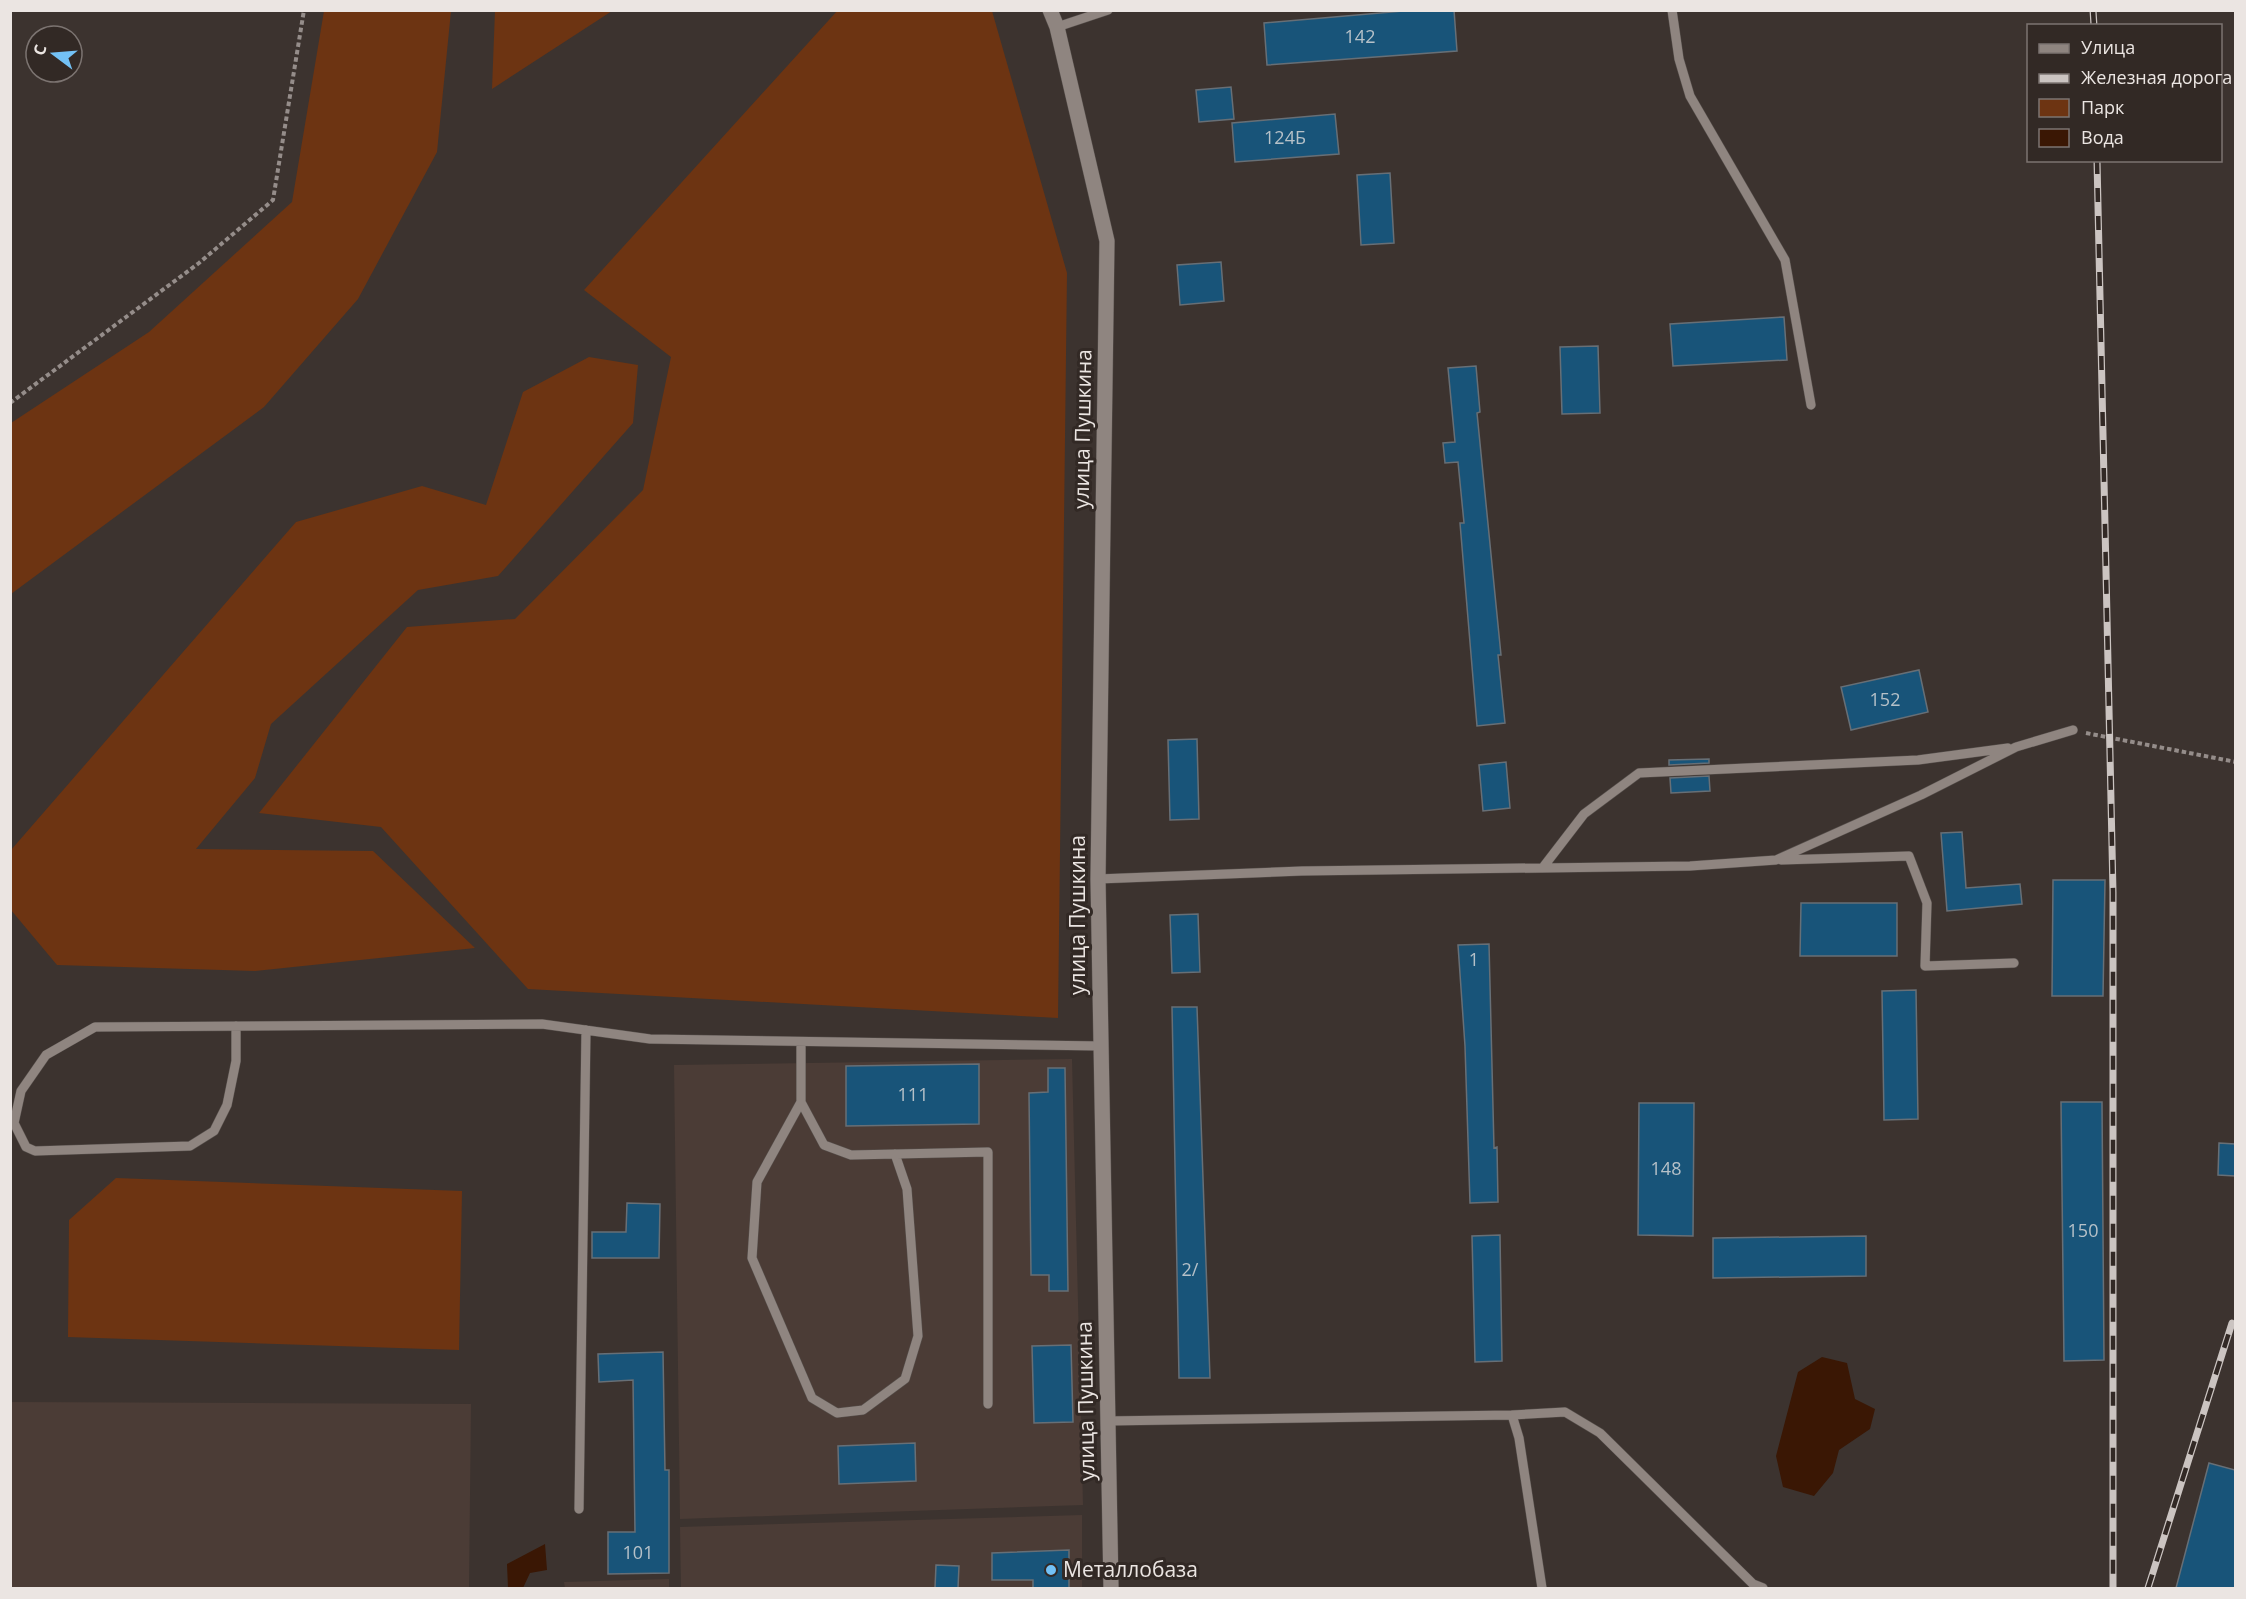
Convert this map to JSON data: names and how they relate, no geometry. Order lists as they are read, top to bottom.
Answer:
{
  "streets": {
    "main road": ["улица Пушкина"]
  },
  "places": ["Металлобаза"],
  "house_numbers": [
    "142",
    "124Б",
    "152",
    "1",
    "111",
    "148",
    "150",
    "2/",
    "101"
  ],
  "legend": [
    "Улица",
    "Железная дорога",
    "Парк",
    "Вода"
  ],
  "north": "left"
}
